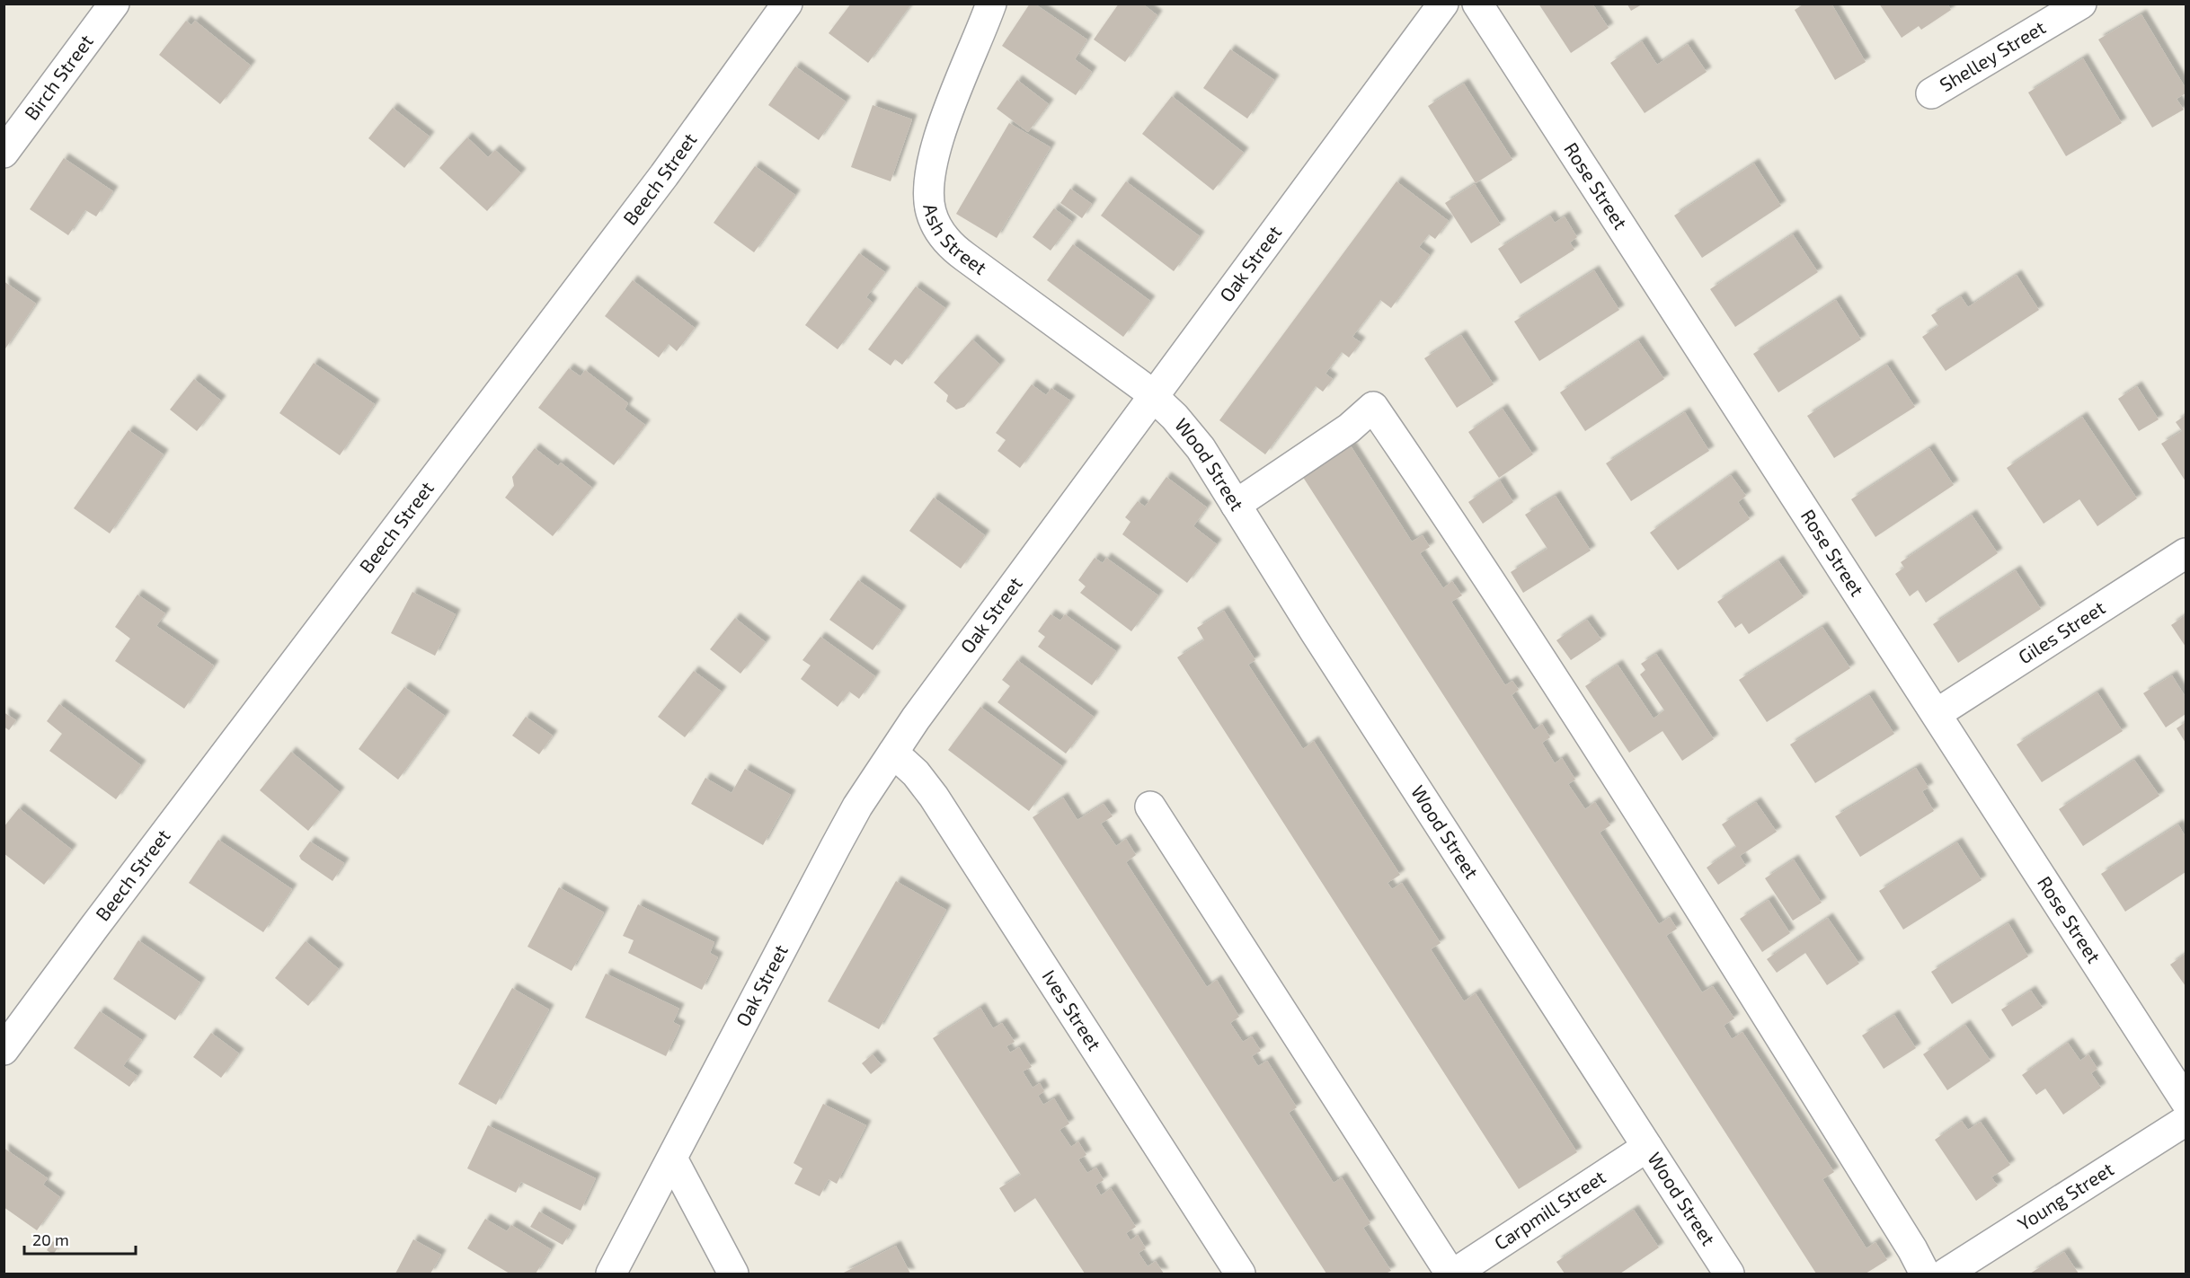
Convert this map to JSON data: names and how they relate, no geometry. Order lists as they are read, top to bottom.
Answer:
{
  "streets": {
    "street": [
      "Shelley Street",
      "Birch Street",
      "Beech Street",
      "Rose Street",
      "Ash Street",
      "Oak Street",
      "Wood Street",
      "Giles Street",
      "Ives Street",
      "Young Street",
      "Carpmill Street"
    ]
  },
  "crossings": [
    ["Rose Street", "Giles Street"],
    ["Ash Street", "Oak Street"],
    ["Ash Street", "Wood Street"],
    ["Oak Street", "Wood Street"],
    ["Oak Street", "Ives Street"],
    ["Wood Street", "Carpmill Street"]
  ],
  "scale_bar": "20 m"
}
